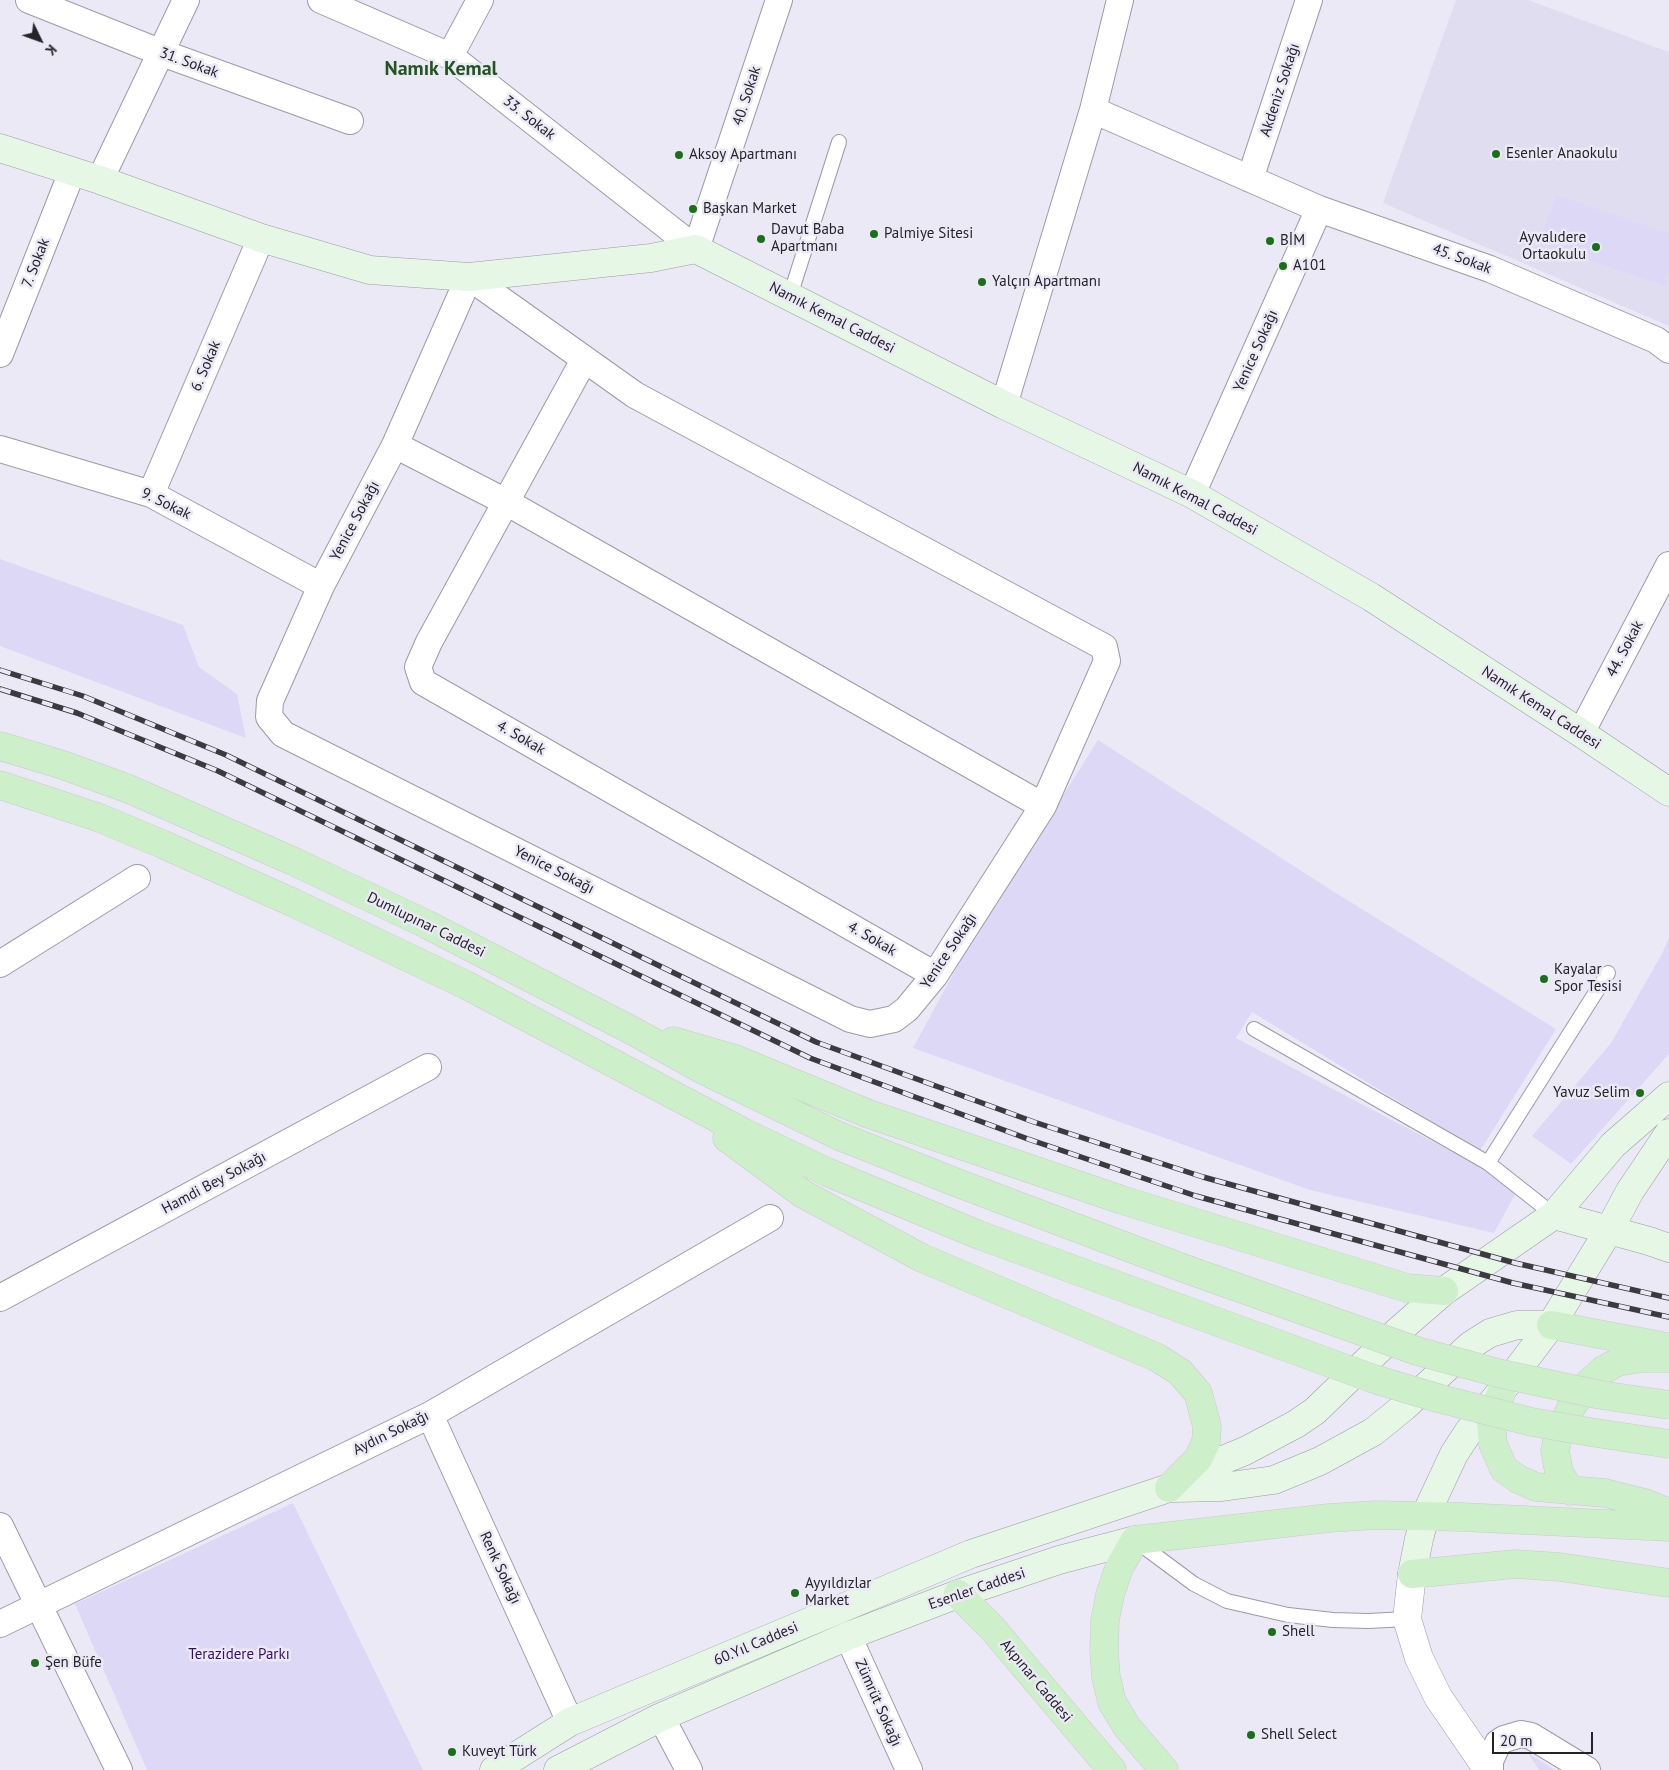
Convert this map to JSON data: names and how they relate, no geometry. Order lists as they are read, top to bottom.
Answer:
{
  "streets": {
    "main road": [
      "Namık Kemal Caddesi",
      "Dumlupınar Caddesi",
      "Esenler Caddesi",
      "60.Yıl Caddesi",
      "Akpınar Caddesi"
    ],
    "street": [
      "31. Sokak",
      "Akdeniz Sokağı",
      "40. Sokak",
      "33. Sokak",
      "45. Sokak",
      "7. Sokak",
      "Yenice Sokağı",
      "6. Sokak",
      "9. Sokak",
      "44. Sokak",
      "4. Sokak",
      "Hamdi Bey Sokağı",
      "Aydın Sokağı",
      "Renk Sokağı",
      "Zümrüt Sokağı"
    ]
  },
  "crossings": [
    ["Akdeniz Sokağı", "45. Sokak"],
    ["40. Sokak", "33. Sokak"],
    ["40. Sokak", "Namık Kemal Caddesi"],
    ["33. Sokak", "Namık Kemal Caddesi"],
    ["45. Sokak", "Yenice Sokağı"],
    ["Namık Kemal Caddesi", "Yenice Sokağı"],
    ["Namık Kemal Caddesi", "44. Sokak"],
    ["Yenice Sokağı", "9. Sokak"],
    ["Yenice Sokağı", "4. Sokak"],
    ["6. Sokak", "9. Sokak"],
    ["Aydın Sokağı", "Renk Sokağı"],
    ["Renk Sokağı", "60.Yıl Caddesi"],
    ["Esenler Caddesi", "Akpınar Caddesi"],
    ["Esenler Caddesi", "Zümrüt Sokağı"]
  ],
  "districts": ["Namık Kemal"],
  "parks": ["Terazidere Parkı"],
  "places": [
    "Esenler Anaokulu",
    "Aksoy Apartmanı",
    "Başkan Market",
    "Palmiye Sitesi",
    "Davut Baba Apartmanı",
    "BİM",
    "Ayvalıdere Ortaokulu",
    "A101",
    "Yalçın Apartmanı",
    "Kayalar Spor Tesisi",
    "Yavuz Selim",
    "Ayyıldızlar Market",
    "Shell",
    "Şen Büfe",
    "Shell Select",
    "Kuveyt Türk"
  ],
  "scale_bar": "20 m",
  "north": "bottom right"
}
